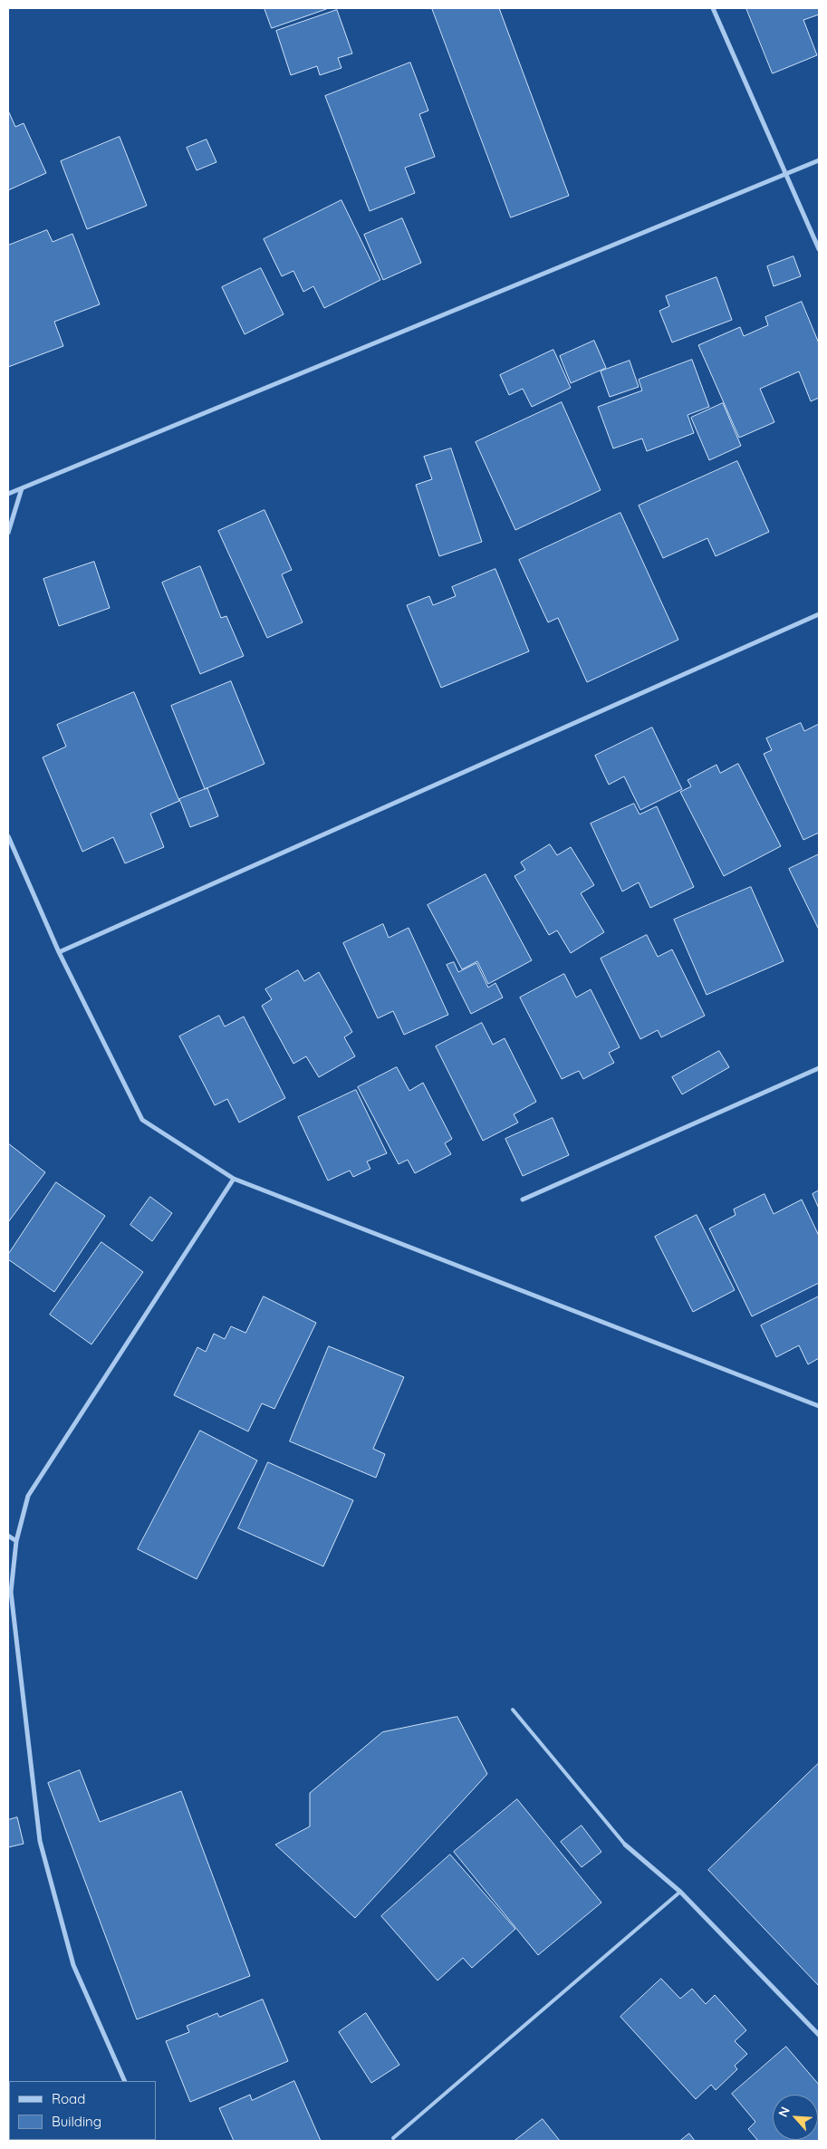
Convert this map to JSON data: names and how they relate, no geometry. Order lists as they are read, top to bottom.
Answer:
{
  "legend": ["Road", "Building"],
  "north": "top left"
}
